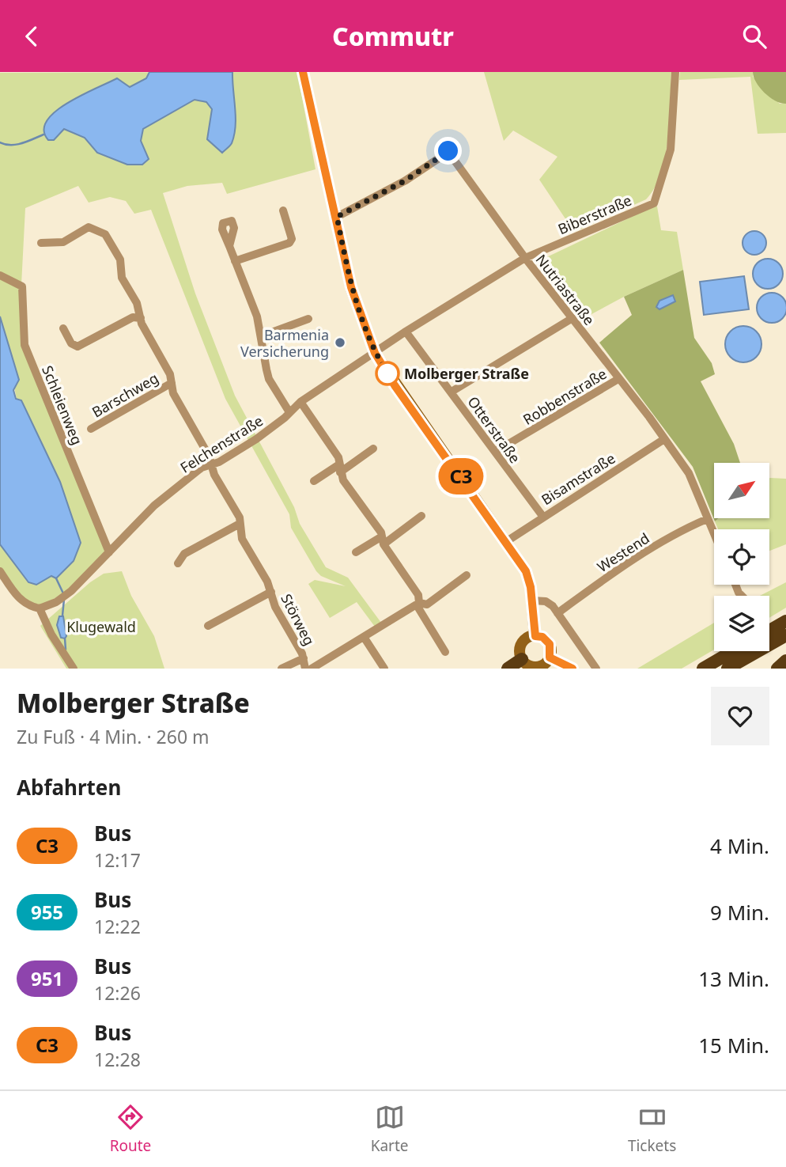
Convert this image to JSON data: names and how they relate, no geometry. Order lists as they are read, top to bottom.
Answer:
{
  "streets": {
    "street": [
      "Biberstraße",
      "Nutriastraße",
      "Barschweg",
      "Robbenstraße",
      "Schleienweg",
      "Otterstraße",
      "Felchenstraße",
      "Bisamstraße",
      "Westend",
      "Störweg"
    ]
  },
  "crossings": [
    ["Biberstraße", "Nutriastraße"],
    ["Biberstraße", "Otterstraße"],
    ["Biberstraße", "Felchenstraße"],
    ["Nutriastraße", "Robbenstraße"],
    ["Nutriastraße", "Bisamstraße"],
    ["Nutriastraße", "Westend"],
    ["Barschweg", "Felchenstraße"],
    ["Barschweg", "Störweg"],
    ["Robbenstraße", "Otterstraße"],
    ["Schleienweg", "Felchenstraße"],
    ["Otterstraße", "Bisamstraße"],
    ["Felchenstraße", "Störweg"]
  ],
  "parks": ["Klugewald"],
  "places": ["Barmenia Versicherung", "Molberger Straße"],
  "lines": ["bus line C3"],
  "north": "top right",
  "page": {
    "header": "Commutr",
    "on_map": "C3",
    "heading": [
      ["Molberger Straße", "Zu Fuß · 4 Min. · 260 m"],
      "Abfahrten"
    ],
    "list": [
      {
        "mark": "C3",
        "name": "Bus",
        "note": "12:17",
        "value": "4 Min."
      },
      {
        "mark": "955",
        "name": "Bus",
        "note": "12:22",
        "value": "9 Min."
      },
      {
        "mark": "951",
        "name": "Bus",
        "note": "12:26",
        "value": "13 Min."
      },
      {
        "mark": "C3",
        "name": "Bus",
        "note": "12:28",
        "value": "15 Min."
      }
    ],
    "tabs": ["Route", "Karte", "Tickets"]
  }
}
